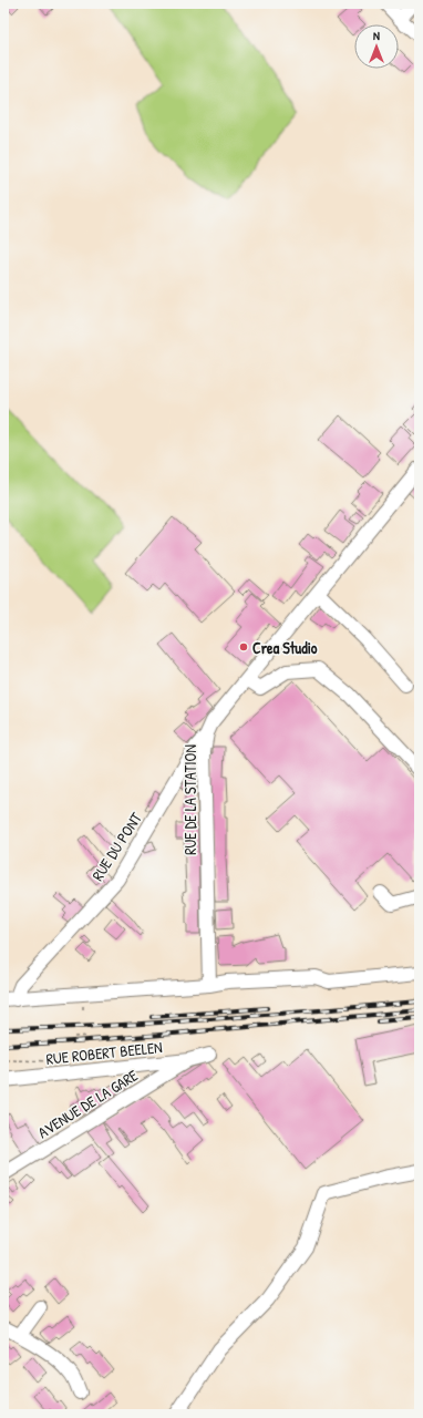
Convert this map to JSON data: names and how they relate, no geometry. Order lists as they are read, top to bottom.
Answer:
{
  "streets": {
    "street": [
      "RUE DE LA STATION",
      "RUE DU PONT",
      "RUE ROBERT BEELEN",
      "AVENUE DE LA GARE"
    ]
  },
  "crossings": [
    ["RUE DE LA STATION", "RUE DU PONT"],
    ["RUE ROBERT BEELEN", "AVENUE DE LA GARE"]
  ],
  "places": ["Crea Studio"],
  "north": "top"
}
